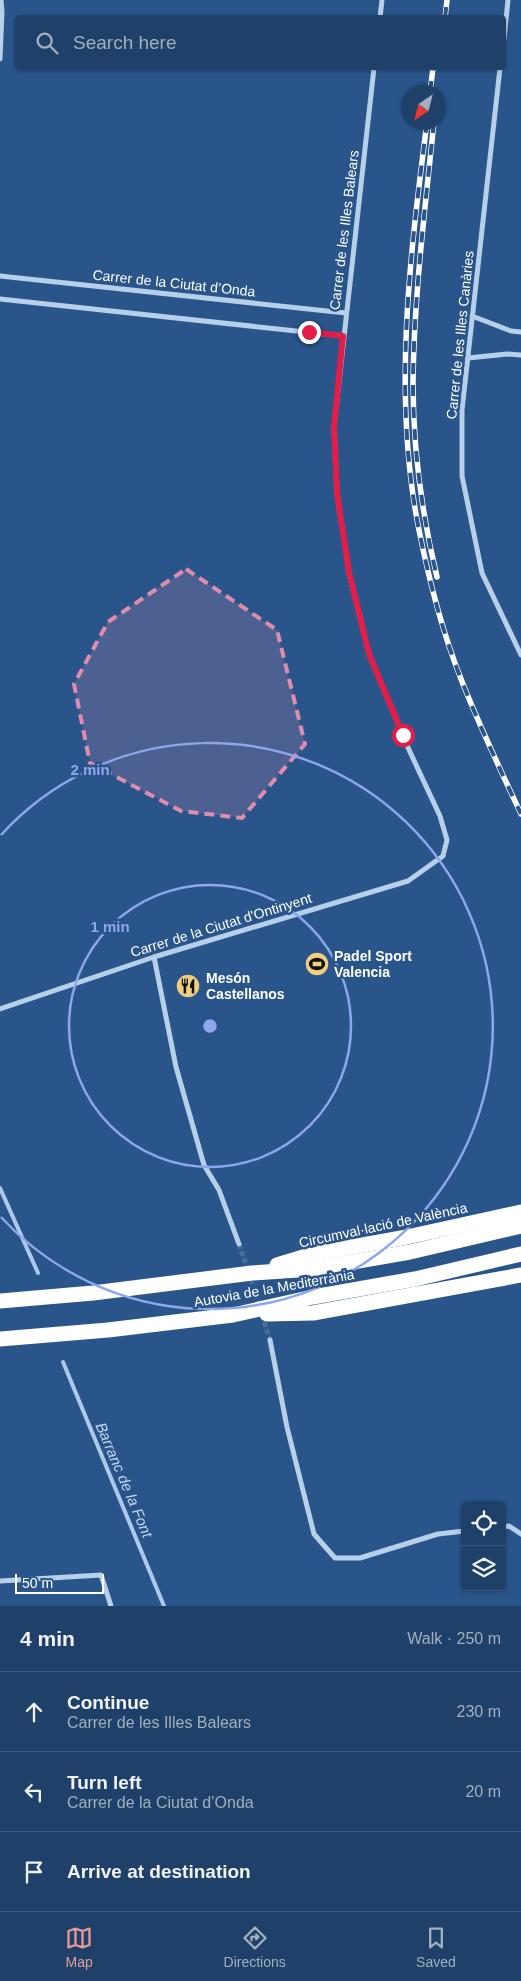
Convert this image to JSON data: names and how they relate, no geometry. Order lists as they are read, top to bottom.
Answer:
{
  "streets": {
    "highway": ["Circumval·lació de València", "Autovia de la Mediterrània"],
    "street": [
      "Carrer de les Illes Balears",
      "Carrer de la Ciutat d’Onda",
      "Carrer de les Illes Canàries",
      "Carrer de la Ciutat d'Ontinyent"
    ]
  },
  "crossings": [
    ["Carrer de les Illes Balears", "Carrer de la Ciutat d’Onda"],
    ["Carrer de les Illes Balears", "Carrer de la Ciutat d'Ontinyent"],
    ["Circumval·lació de València", "Autovia de la Mediterrània"]
  ],
  "water": ["Barranc de la Font"],
  "places": {
    "sports": ["Padel Sport Valencia"],
    "restaurant": ["Mesón Castellanos"]
  },
  "scale_bar": "50 m",
  "north": "bottom left",
  "page": {
    "search": "Search here",
    "scale": "50 m",
    "heading": ["4 min", "Walk · 250 m"],
    "list": [
      ["Continue", "Carrer de les Illes Balears", "230 m"],
      ["Turn left", "Carrer de la Ciutat d’Onda", "20 m"],
      "Arrive at destination"
    ],
    "nav": ["Map", "Directions", "Saved"]
  },
  "rings": ["2 min", "1 min"]
}
